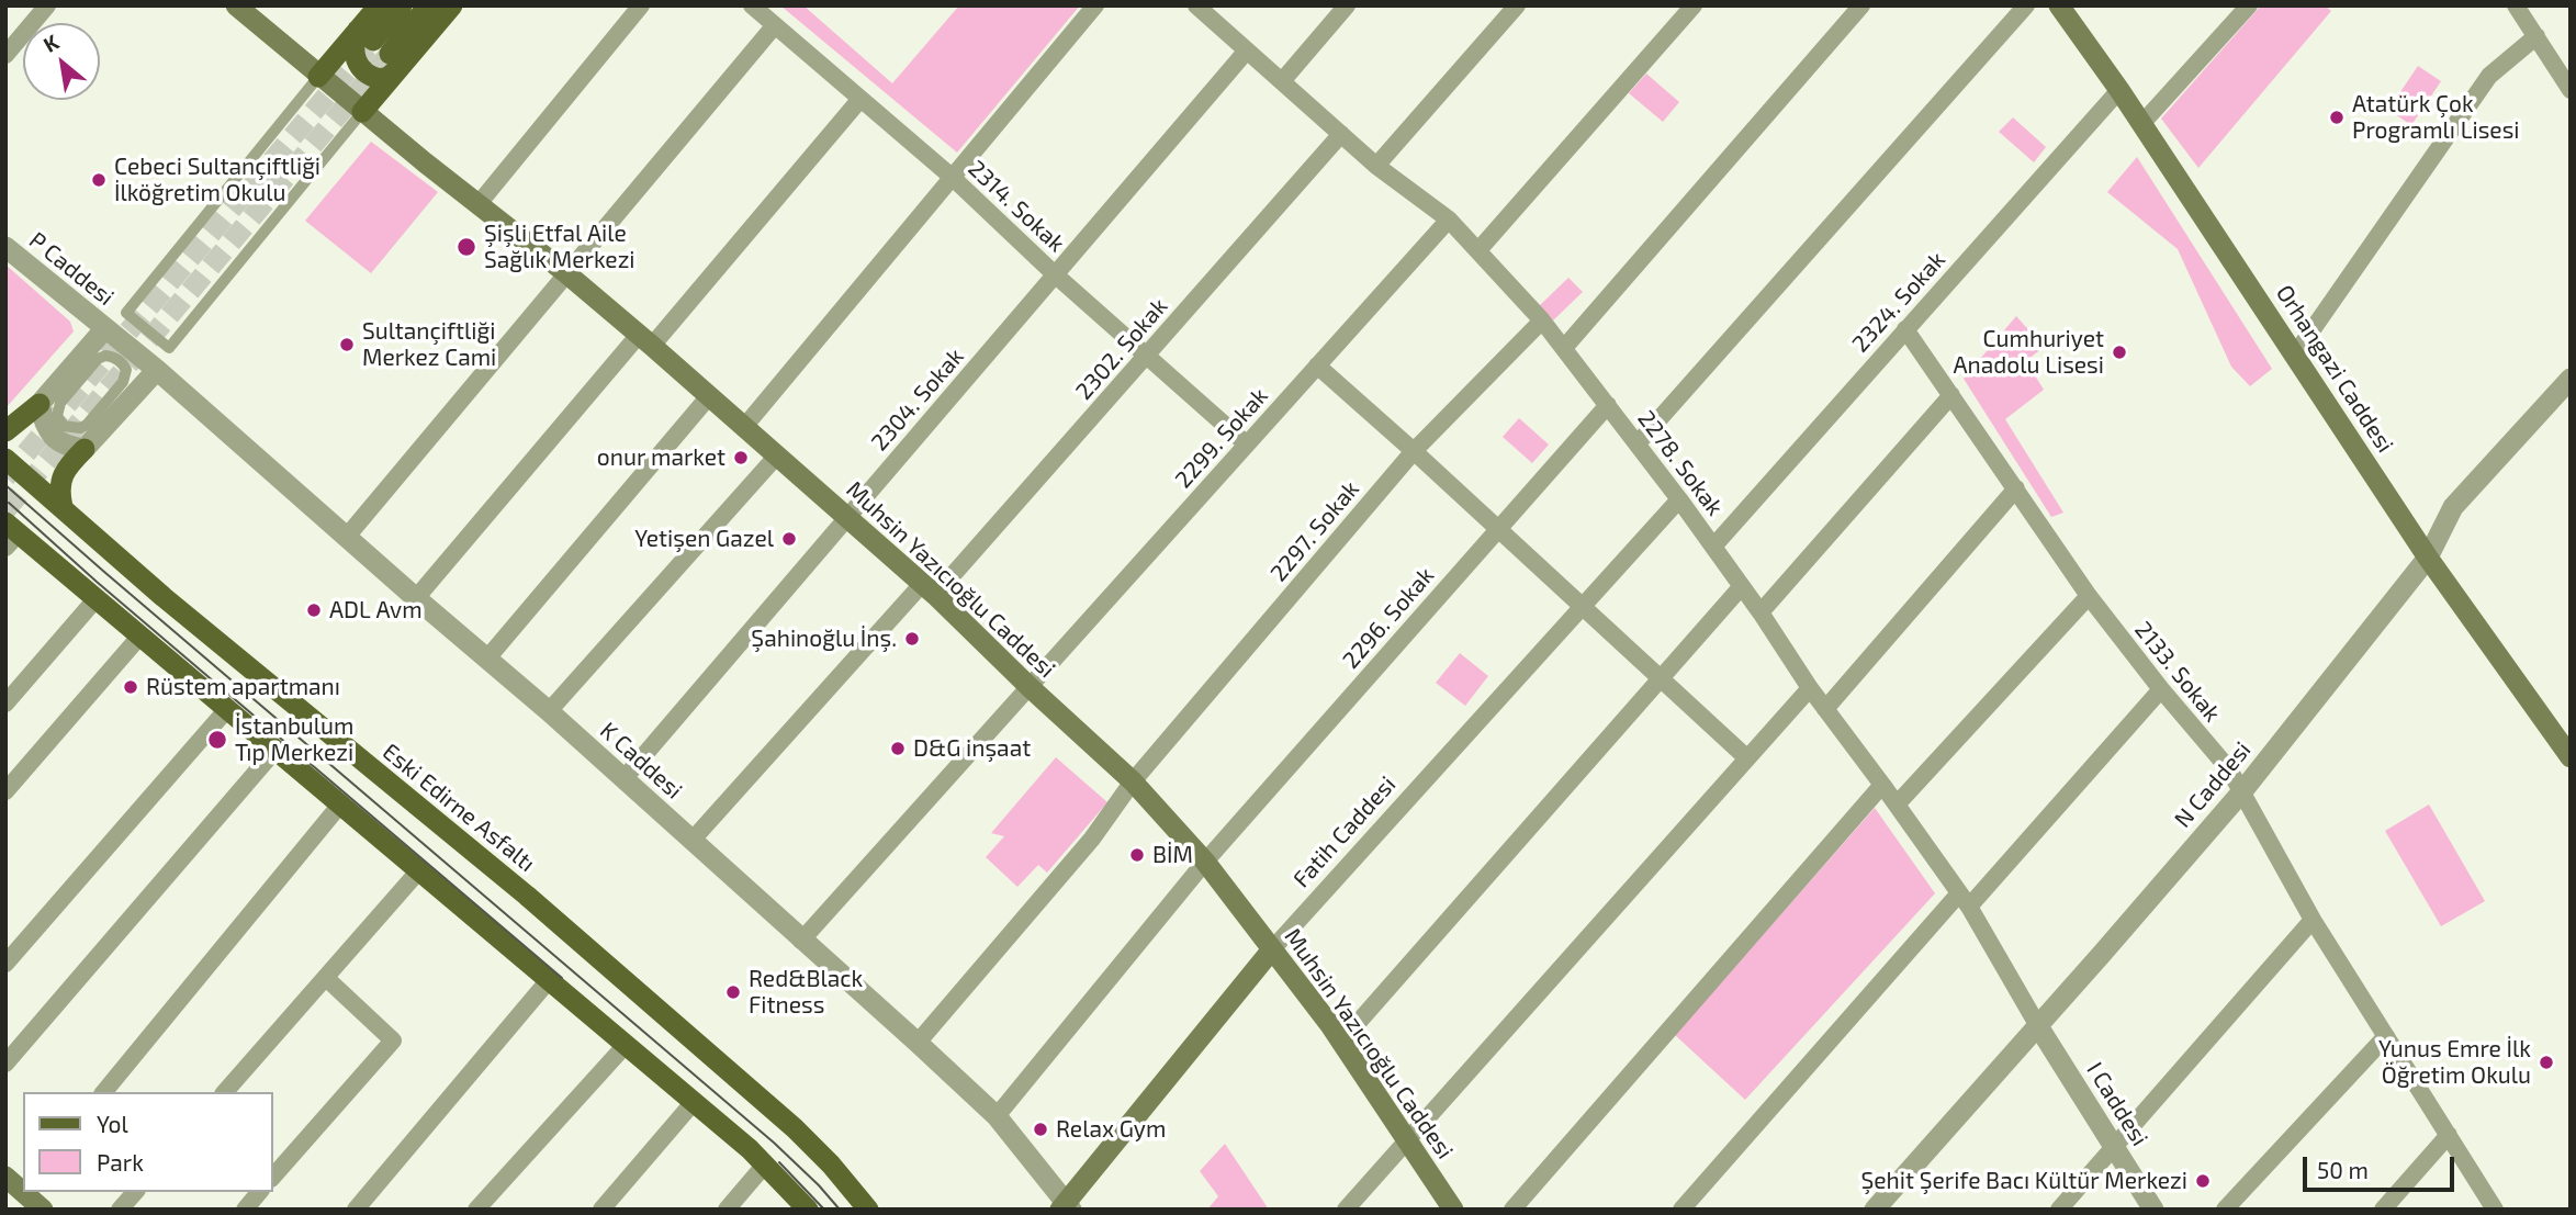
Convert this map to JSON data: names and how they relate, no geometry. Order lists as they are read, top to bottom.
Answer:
{
  "streets": {
    "main road": [
      "Orhangazi Caddesi",
      "Muhsin Yazıcıoğlu Caddesi",
      "Eski Edirne Asfaltı",
      "Fatih Caddesi"
    ],
    "street": [
      "2314. Sokak",
      "P Caddesi",
      "2324. Sokak",
      "2302. Sokak",
      "2304. Sokak",
      "2299. Sokak",
      "2278. Sokak",
      "2297. Sokak",
      "2296. Sokak",
      "2133. Sokak",
      "K Caddesi",
      "N Caddesi",
      "I Caddesi"
    ]
  },
  "crossings": [
    ["2314. Sokak", "2302. Sokak"],
    ["2314. Sokak", "2304. Sokak"],
    ["2314. Sokak", "2299. Sokak"],
    ["P Caddesi", "K Caddesi"],
    ["2324. Sokak", "Orhangazi Caddesi"],
    ["2324. Sokak", "2278. Sokak"],
    ["2324. Sokak", "2133. Sokak"],
    ["2302. Sokak", "2278. Sokak"],
    ["2302. Sokak", "Muhsin Yazıcıoğlu Caddesi"],
    ["2302. Sokak", "K Caddesi"],
    ["Orhangazi Caddesi", "N Caddesi"],
    ["2304. Sokak", "2278. Sokak"],
    ["2304. Sokak", "Muhsin Yazıcıoğlu Caddesi"],
    ["2304. Sokak", "K Caddesi"],
    ["2299. Sokak", "2278. Sokak"],
    ["2299. Sokak", "Muhsin Yazıcıoğlu Caddesi"],
    ["2299. Sokak", "K Caddesi"],
    ["2278. Sokak", "2297. Sokak"],
    ["2278. Sokak", "2296. Sokak"],
    ["2278. Sokak", "N Caddesi"],
    ["2278. Sokak", "Fatih Caddesi"],
    ["2278. Sokak", "I Caddesi"],
    ["2297. Sokak", "Muhsin Yazıcıoğlu Caddesi"],
    ["2297. Sokak", "K Caddesi"],
    ["Muhsin Yazıcıoğlu Caddesi", "2296. Sokak"],
    ["Muhsin Yazıcıoğlu Caddesi", "Fatih Caddesi"],
    ["2296. Sokak", "K Caddesi"],
    ["2133. Sokak", "N Caddesi"],
    ["K Caddesi", "Fatih Caddesi"],
    ["N Caddesi", "I Caddesi"]
  ],
  "places": [
    "Atatürk Çok Programlı Lisesi",
    "Cebeci Sultançiftliği İlköğretim Okulu",
    "Şişli Etfal Aile Sağlık Merkezi",
    "Sultançiftliği Merkez Cami",
    "Cumhuriyet Anadolu Lisesi",
    "onur market",
    "Yetişen Gazel",
    "ADL Avm",
    "Şahinoğlu İnş.",
    "Rüstem apartmanı",
    "İstanbulum Tıp Merkezi",
    "D&G inşaat",
    "BİM",
    "Red&Black Fitness",
    "Yunus Emre İlk Öğretim Okulu",
    "Relax Gym",
    "Şehit Şerife Bacı Kültür Merkezi"
  ],
  "legend": ["Yol", "Park"],
  "scale_bar": "50 m",
  "north": "top left"
}
